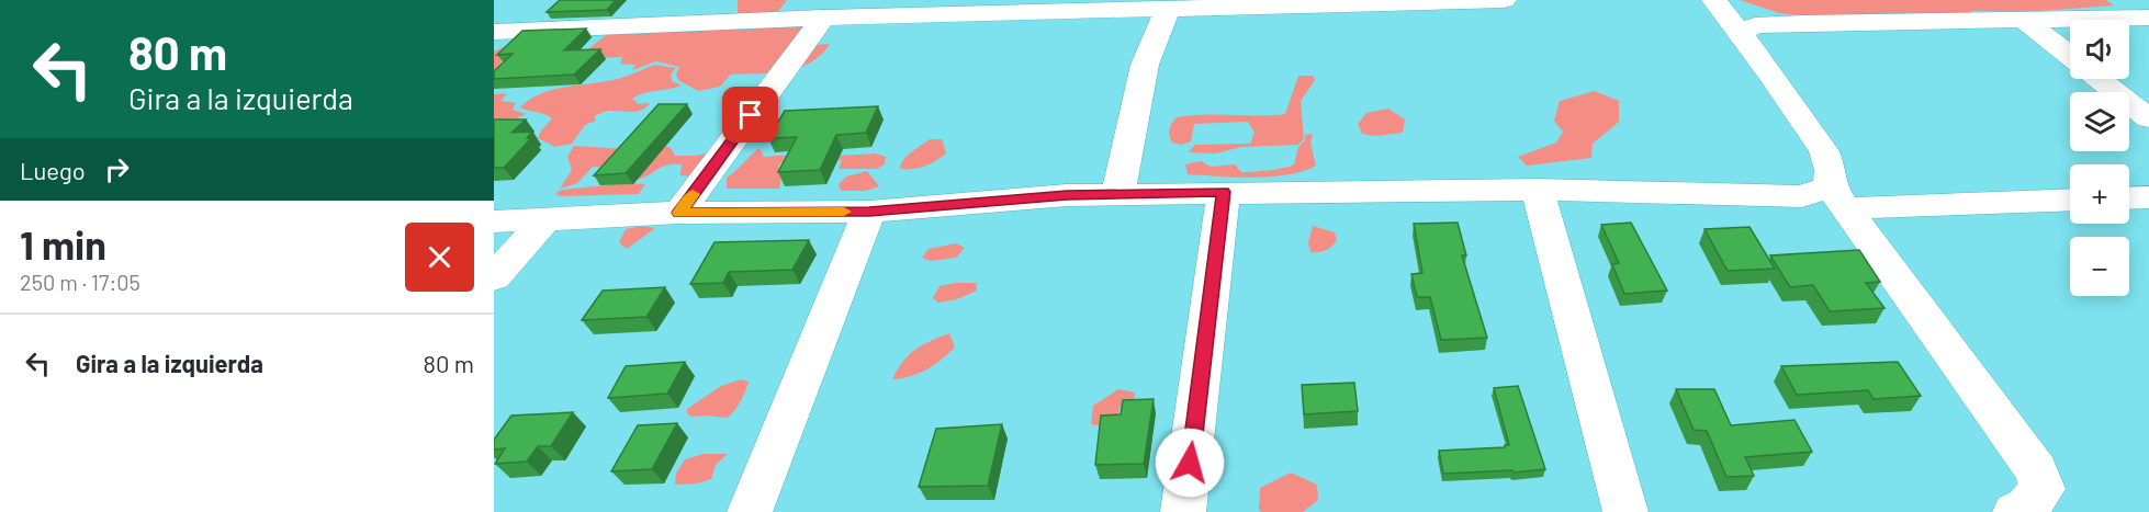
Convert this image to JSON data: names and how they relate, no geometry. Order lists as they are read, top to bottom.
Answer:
{
  "page": {
    "turn": ["80 m", "Gira a la izquierda"],
    "map_buttons": ["+", "−"],
    "then": "Luego",
    "heading": ["1 min", "250 m · 17:05"],
    "list": [
      {
        "name": "Gira a la izquierda",
        "value": "80 m"
      }
    ]
  }
}
